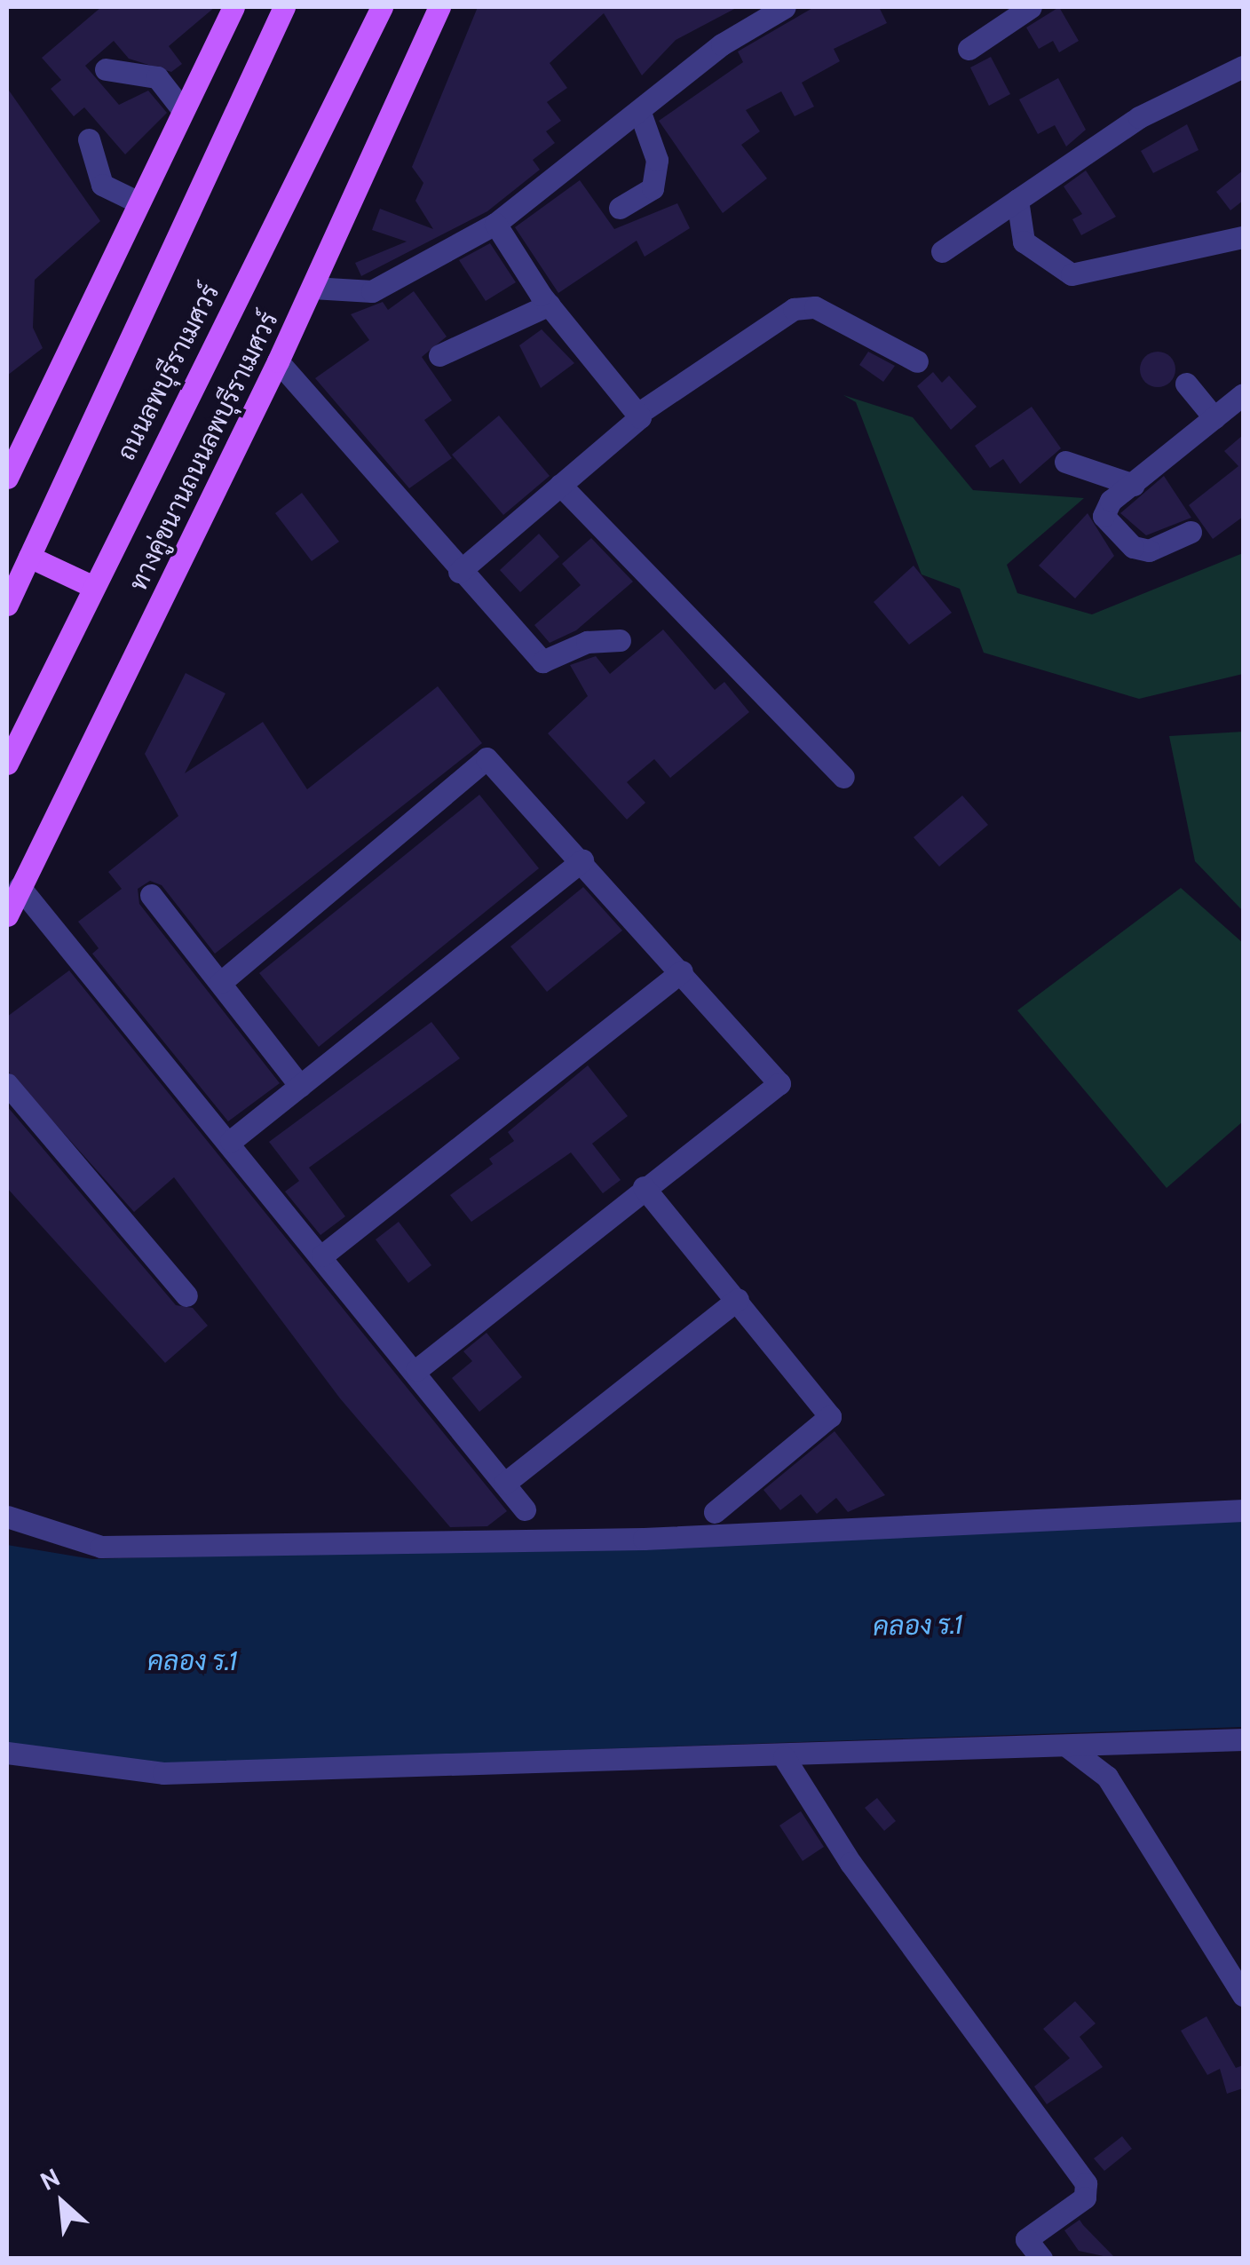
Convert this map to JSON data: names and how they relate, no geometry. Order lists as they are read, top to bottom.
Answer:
{
  "streets": {
    "main road": ["ถนนลพบุรีราเมศวร์", "ทางคู่ขนานถนนลพบุรีราเมศวร์"]
  },
  "water": ["คลอง ร.1"],
  "north": "top left"
}
